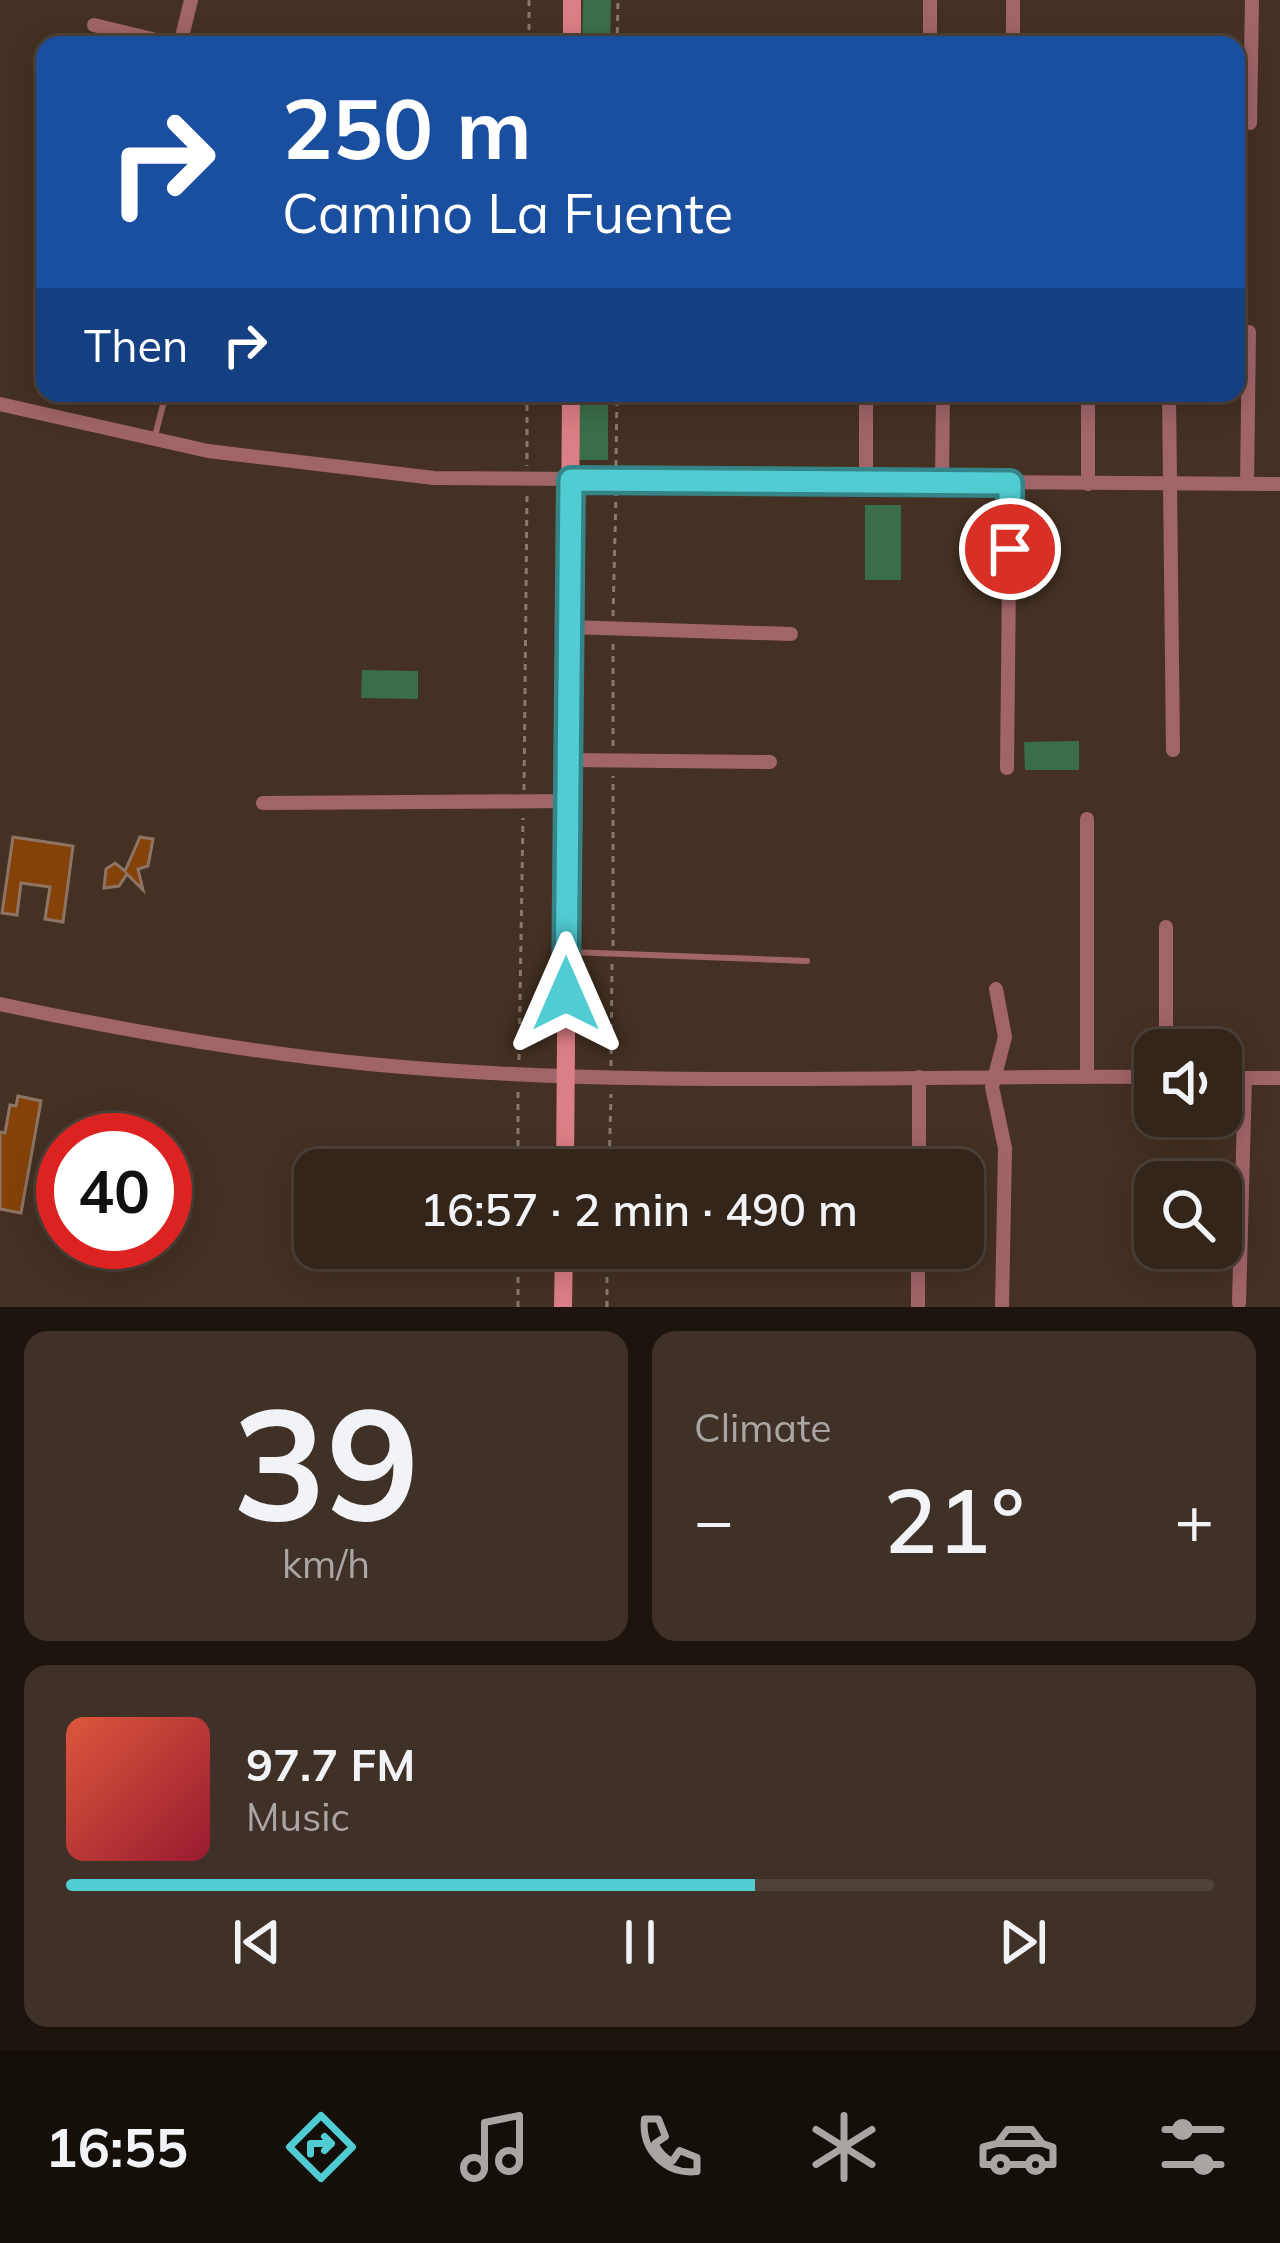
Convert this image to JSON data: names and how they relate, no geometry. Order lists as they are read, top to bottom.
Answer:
{
  "page": {
    "turn": ["250 m", "Camino La Fuente"],
    "then": "Then",
    "limit": "40",
    "trip": "16:57 · 2 min · 490 m",
    "tile": [
      ["39", "km/h"],
      "Climate"
    ],
    "heat": ["−", "21°", "+"],
    "song": ["97.7 FM", "Music"],
    "tabs": "16:55"
  }
}
